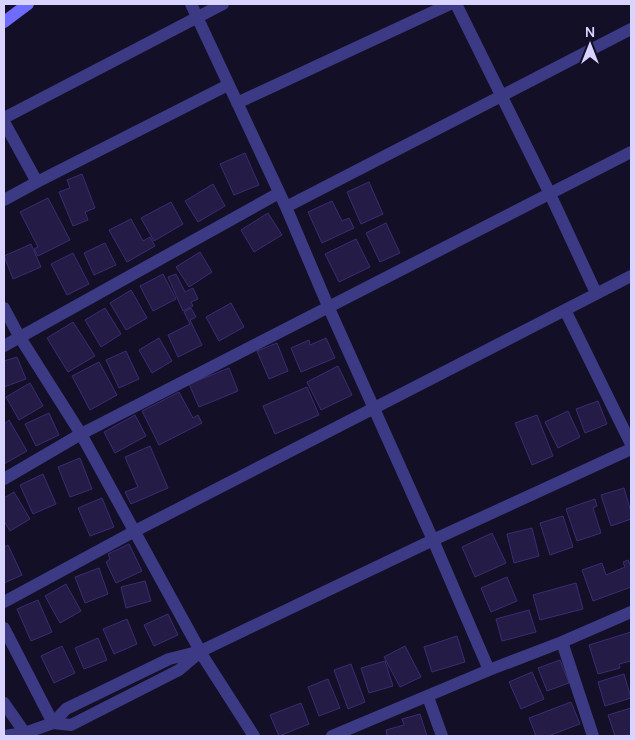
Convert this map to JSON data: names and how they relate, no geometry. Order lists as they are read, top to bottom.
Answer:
{
  "north": "top"
}
